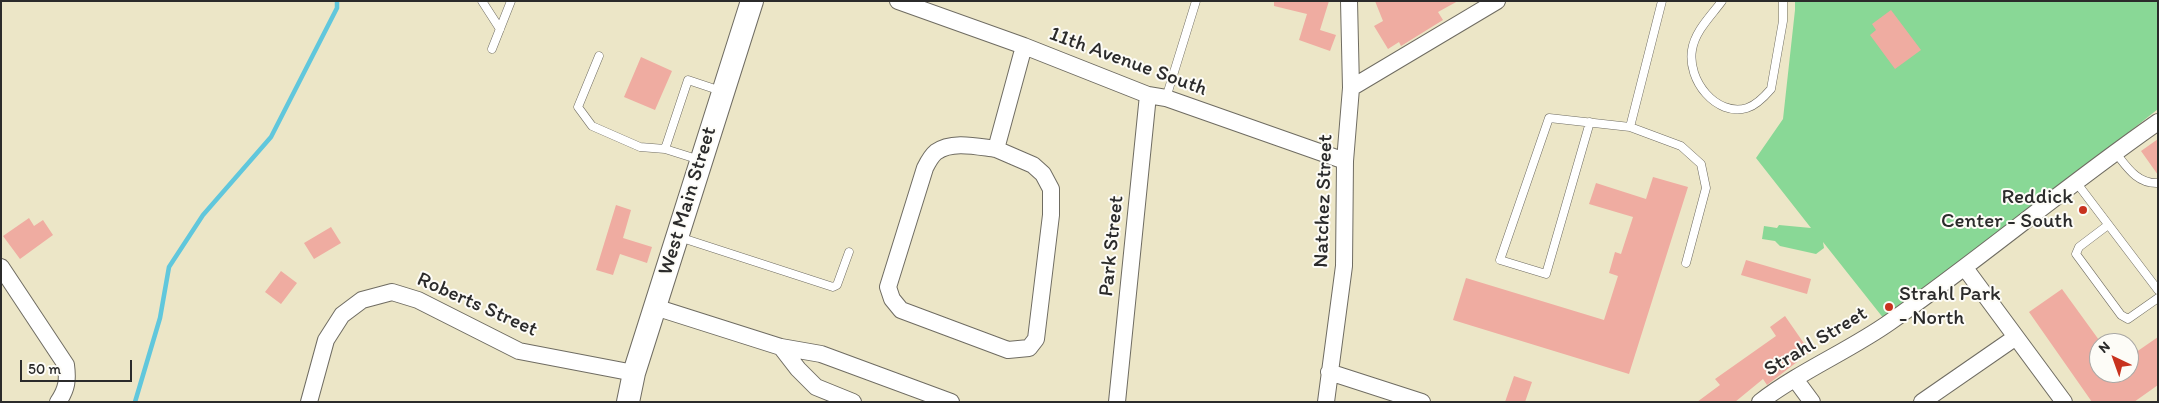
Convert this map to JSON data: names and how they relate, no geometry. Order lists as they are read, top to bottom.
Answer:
{
  "streets": {
    "main road": ["West Main Street"],
    "street": [
      "11th Avenue South",
      "Natchez Street",
      "Park Street",
      "Roberts Street",
      "Strahl Street"
    ]
  },
  "crossings": [
    ["11th Avenue South", "Natchez Street"],
    ["11th Avenue South", "Park Street"],
    ["West Main Street", "Roberts Street"]
  ],
  "places": ["Reddick Center - South", "Strahl Park - North"],
  "scale_bar": "50 m",
  "north": "top left"
}
